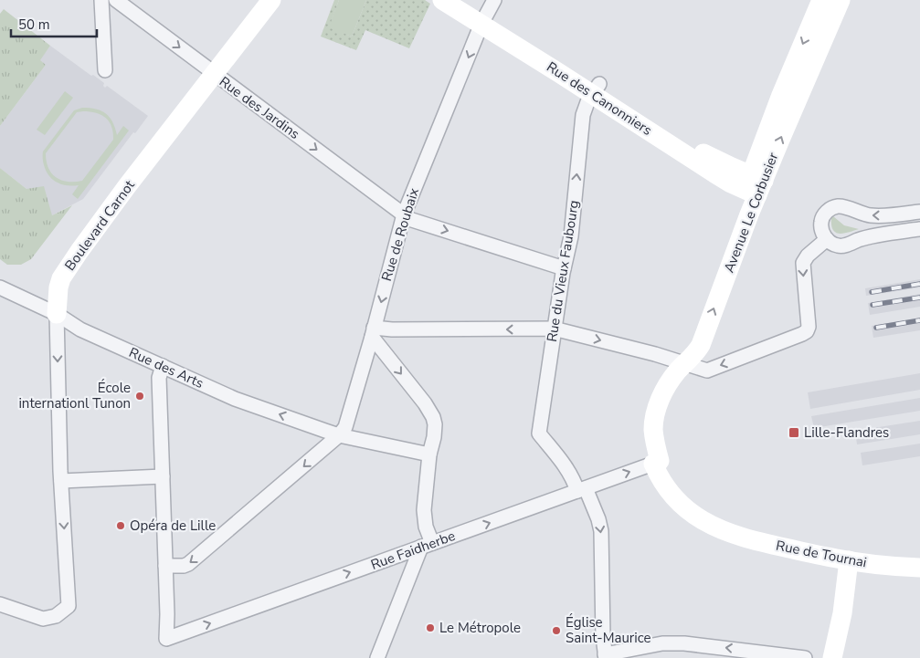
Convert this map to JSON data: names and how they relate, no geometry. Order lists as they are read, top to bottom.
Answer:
{
  "streets": {
    "street": [
      "Rue des Canonniers",
      "Rue des Jardins",
      "Avenue Le Corbusier",
      "Boulevard Carnot",
      "Rue de Roubaix",
      "Rue du Vieux Faubourg",
      "Rue des Arts",
      "Rue Faidherbe",
      "Rue de Tournai"
    ]
  },
  "crossings": [
    ["Rue des Canonniers", "Avenue Le Corbusier"],
    ["Rue des Canonniers", "Rue de Roubaix"],
    ["Rue des Canonniers", "Rue du Vieux Faubourg"],
    ["Rue des Jardins", "Boulevard Carnot"],
    ["Rue des Jardins", "Rue de Roubaix"],
    ["Rue des Jardins", "Rue du Vieux Faubourg"],
    ["Avenue Le Corbusier", "Rue Faidherbe"],
    ["Avenue Le Corbusier", "Rue de Tournai"],
    ["Boulevard Carnot", "Rue des Arts"],
    ["Rue de Roubaix", "Rue des Arts"],
    ["Rue du Vieux Faubourg", "Rue Faidherbe"],
    ["Rue Faidherbe", "Rue de Tournai"]
  ],
  "one_way": [
    "Rue des Jardins",
    "Rue de Roubaix",
    "Rue du Vieux Faubourg",
    "Rue des Arts",
    "Rue Faidherbe"
  ],
  "places": {
    "other": [
      "École internationl Tunon",
      "Opéra de Lille",
      "Le Métropole",
      "Église Saint-Maurice"
    ],
    "transit": ["Lille-Flandres"]
  },
  "scale_bar": "50 m"
}
